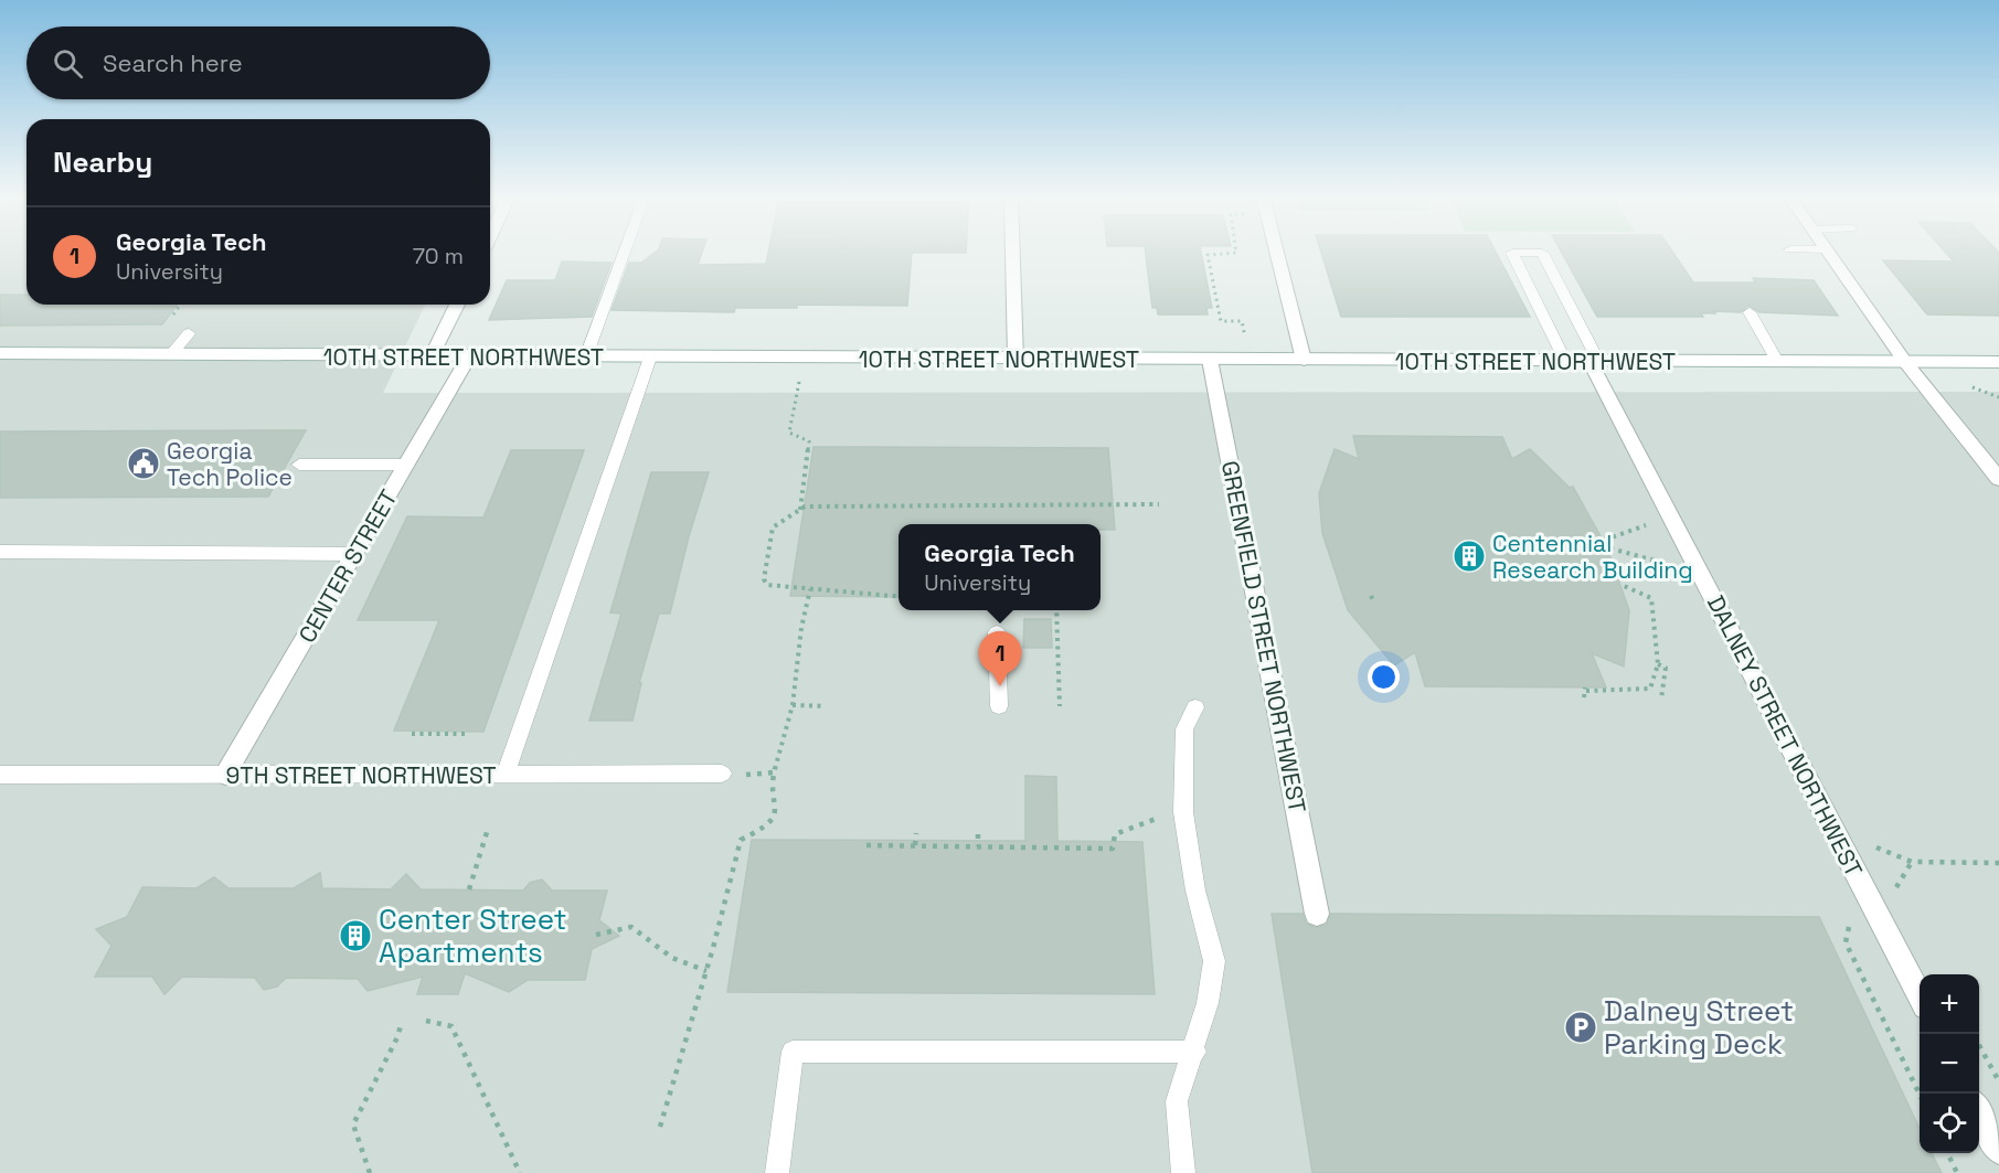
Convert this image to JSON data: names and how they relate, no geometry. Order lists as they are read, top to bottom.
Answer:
{
  "streets": {
    "street": [
      "10TH STREET NORTHWEST",
      "CENTER STREET",
      "GREENFIELD STREET NORTHWEST",
      "DALNEY STREET NORTHWEST"
    ],
    "lane": ["9TH STREET NORTHWEST"]
  },
  "crossings": [
    ["10TH STREET NORTHWEST", "CENTER STREET"],
    ["10TH STREET NORTHWEST", "GREENFIELD STREET NORTHWEST"],
    ["10TH STREET NORTHWEST", "DALNEY STREET NORTHWEST"],
    ["CENTER STREET", "9TH STREET NORTHWEST"]
  ],
  "places": {
    "public building": ["Georgia Tech Police"],
    "building": ["Centennial Research Building", "Center Street Apartments"],
    "parking": ["Dalney Street Parking Deck"]
  },
  "page": {
    "search": "Search here",
    "heading": "Nearby",
    "list": [
      {
        "mark": "1",
        "name": "Georgia Tech",
        "note": "University",
        "value": "70 m"
      }
    ],
    "popup": ["Georgia Tech", "University"],
    "pins": "1",
    "map_buttons": ["+", "−"]
  }
}
